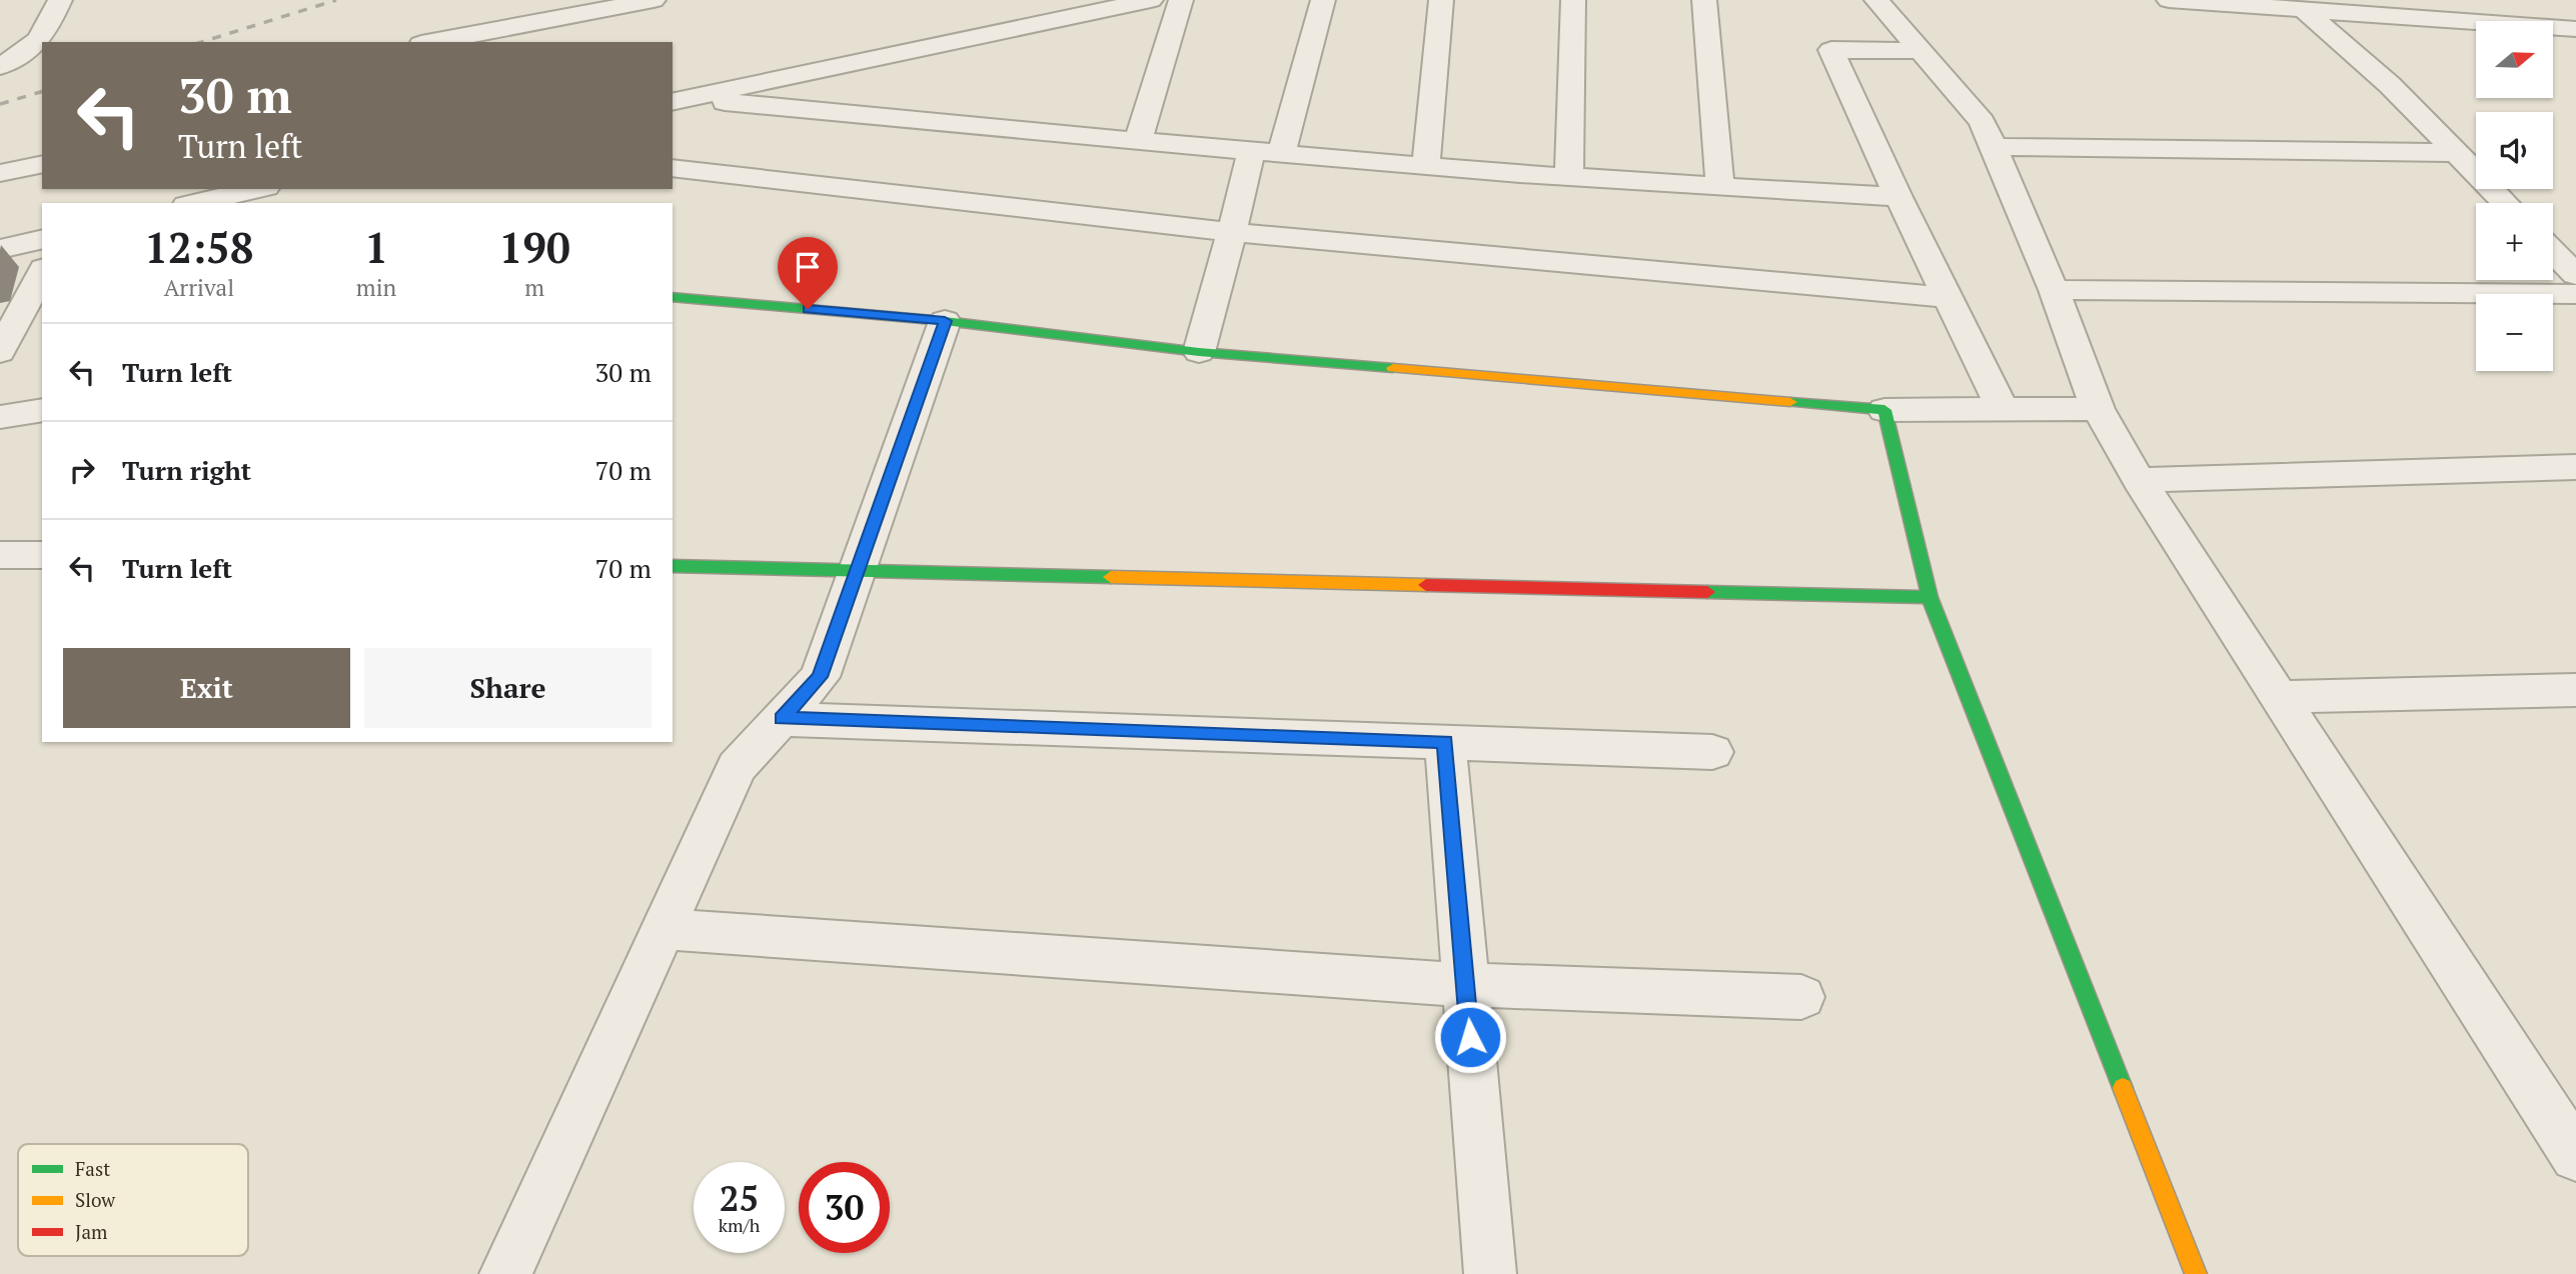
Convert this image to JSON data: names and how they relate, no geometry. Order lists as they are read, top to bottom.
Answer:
{
  "legend": ["Fast", "Slow", "Jam"],
  "north": "right",
  "page": {
    "map_buttons": ["+", "−"],
    "turn": ["30 m", "Turn left"],
    "eta": [
      "12:58",
      "Arrival",
      "1",
      "min",
      "190",
      "m"
    ],
    "list": [
      {
        "name": "Turn left",
        "value": "30 m"
      },
      {
        "name": "Turn right",
        "value": "70 m"
      },
      {
        "name": "Turn left",
        "value": "70 m"
      }
    ],
    "buttons": ["Exit", "Share"],
    "speed": "25 km/h",
    "limit": "30"
  }
}
